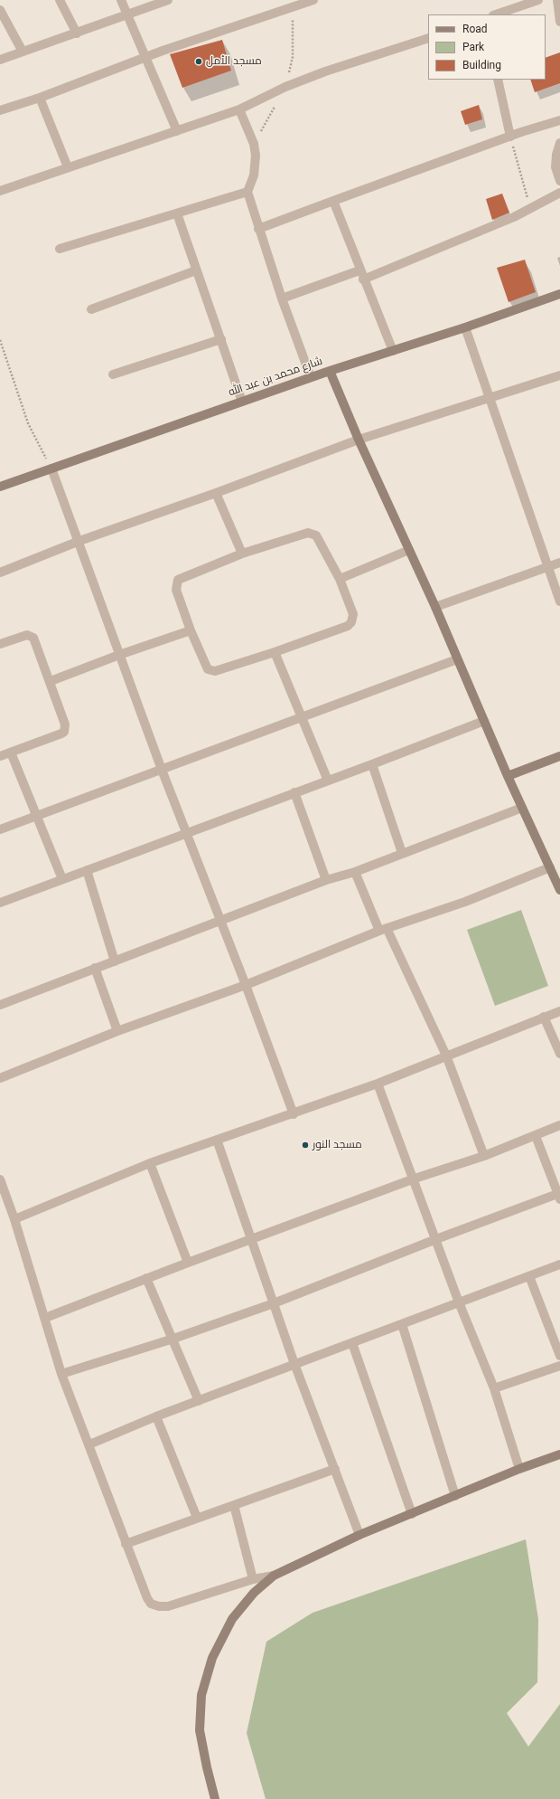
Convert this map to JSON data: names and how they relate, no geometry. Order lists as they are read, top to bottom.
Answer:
{
  "streets": {
    "street": ["شارع محمد بن عبد الله"]
  },
  "places": ["مسجد الأمل", "مسجد النور"],
  "legend": ["Road", "Park", "Building"]
}
